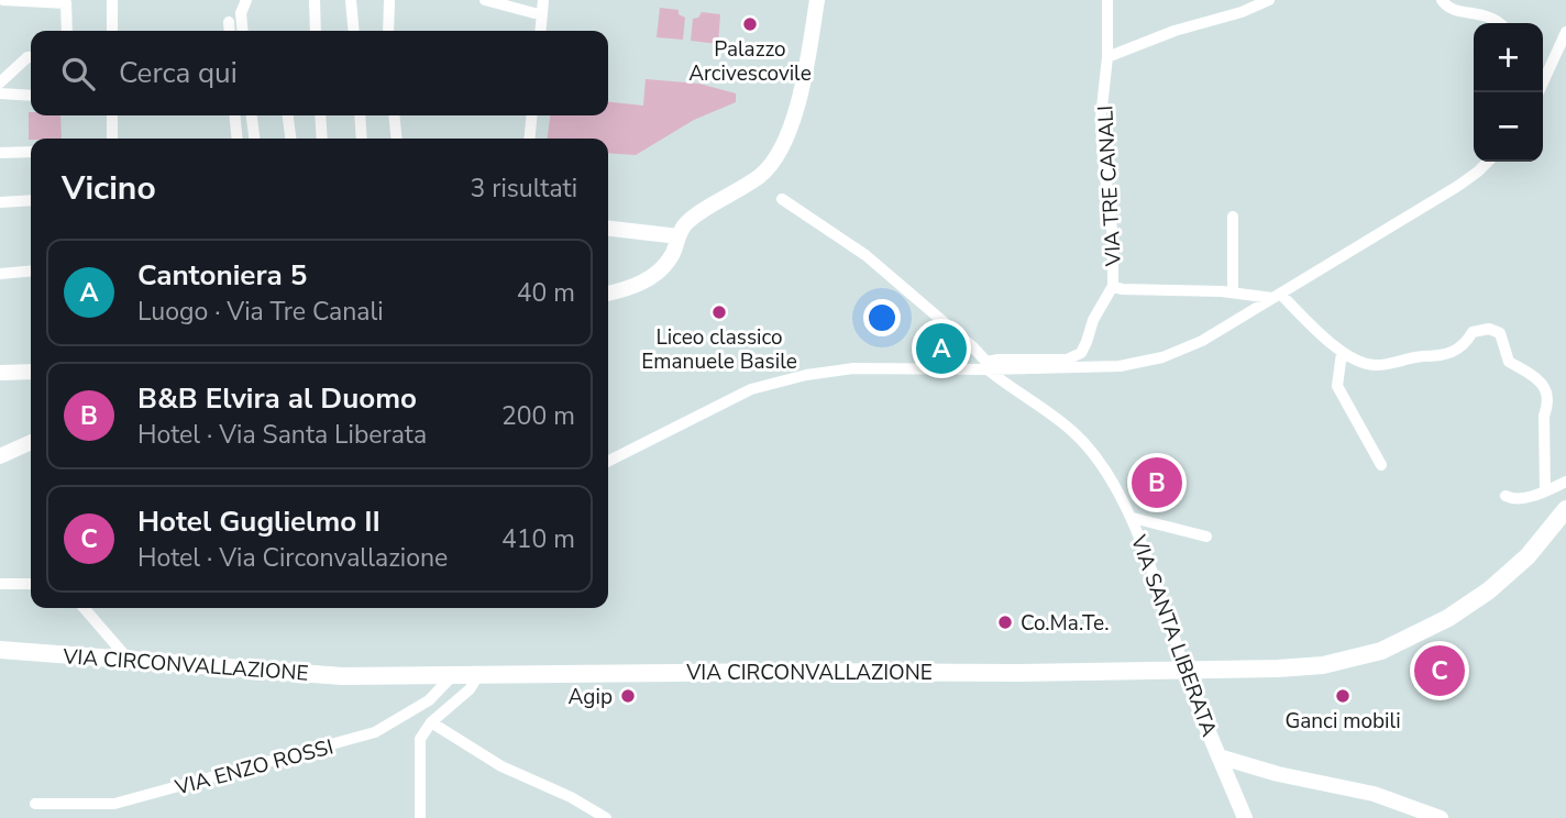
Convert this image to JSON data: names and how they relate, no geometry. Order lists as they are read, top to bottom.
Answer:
{
  "streets": {
    "main road": ["VIA CIRCONVALLAZIONE"],
    "street": ["VIA TRE CANALI", "VIA SANTA LIBERATA", "VIA ENZO ROSSI"]
  },
  "crossings": [
    ["VIA TRE CANALI", "VIA SANTA LIBERATA"],
    ["VIA SANTA LIBERATA", "VIA CIRCONVALLAZIONE"],
    ["VIA CIRCONVALLAZIONE", "VIA ENZO ROSSI"]
  ],
  "places": [
    "Palazzo Arcivescovile",
    "Liceo classico Emanuele Basile",
    "Co.Ma.Te.",
    "Agip",
    "Ganci mobili"
  ],
  "page": {
    "map_buttons": ["+", "−"],
    "search": "Cerca qui",
    "heading": ["Vicino", "3 risultati"],
    "list": [
      {
        "mark": "A",
        "name": "Cantoniera 5",
        "note": "Luogo · Via Tre Canali",
        "value": "40 m"
      },
      {
        "mark": "B",
        "name": "B&B Elvira al Duomo",
        "note": "Hotel · Via Santa Liberata",
        "value": "200 m"
      },
      {
        "mark": "C",
        "name": "Hotel Guglielmo II",
        "note": "Hotel · Via Circonvallazione",
        "value": "410 m"
      }
    ],
    "pins": ["A", "B", "C"]
  }
}
